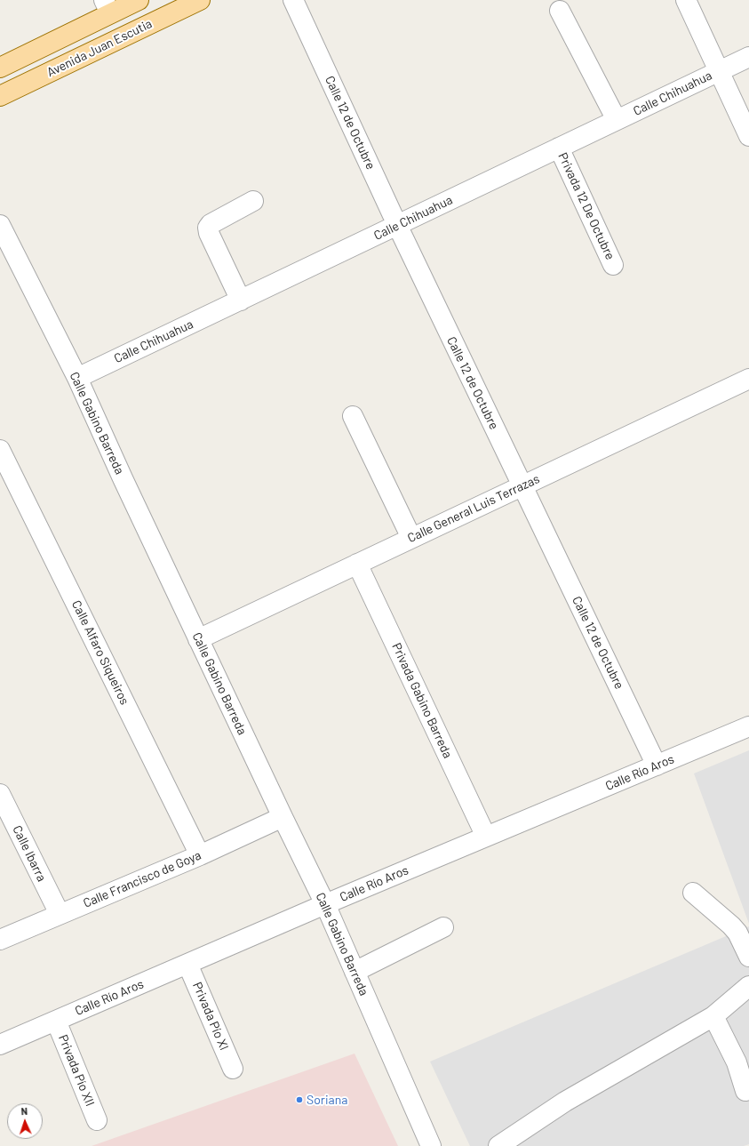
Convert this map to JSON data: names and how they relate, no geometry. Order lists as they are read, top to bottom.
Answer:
{
  "streets": {
    "main road": ["Avenida Juan Escutia"],
    "street": [
      "Calle Chihuahua",
      "Calle 12 de Octubre",
      "Privada 12 De Octubre",
      "Calle Gabino Barreda",
      "Calle General Luis Terrazas",
      "Calle Alfaro Siqueiros",
      "Privada Gabino Barreda",
      "Calle Río Aros",
      "Calle Ibarra",
      "Calle Francisco de Goya",
      "Privada Pío XI",
      "Privada Pío XII"
    ]
  },
  "crossings": [
    ["Calle Chihuahua", "Calle 12 de Octubre"],
    ["Calle Chihuahua", "Privada 12 De Octubre"],
    ["Calle Chihuahua", "Calle Gabino Barreda"],
    ["Calle 12 de Octubre", "Calle General Luis Terrazas"],
    ["Calle 12 de Octubre", "Calle Río Aros"],
    ["Calle Gabino Barreda", "Calle General Luis Terrazas"],
    ["Calle Gabino Barreda", "Calle Río Aros"],
    ["Calle Gabino Barreda", "Calle Francisco de Goya"],
    ["Calle General Luis Terrazas", "Privada Gabino Barreda"],
    ["Calle Alfaro Siqueiros", "Calle Francisco de Goya"],
    ["Privada Gabino Barreda", "Calle Río Aros"],
    ["Calle Río Aros", "Privada Pío XI"],
    ["Calle Río Aros", "Privada Pío XII"],
    ["Calle Ibarra", "Calle Francisco de Goya"]
  ],
  "places": ["Soriana"],
  "north": "top"
}
